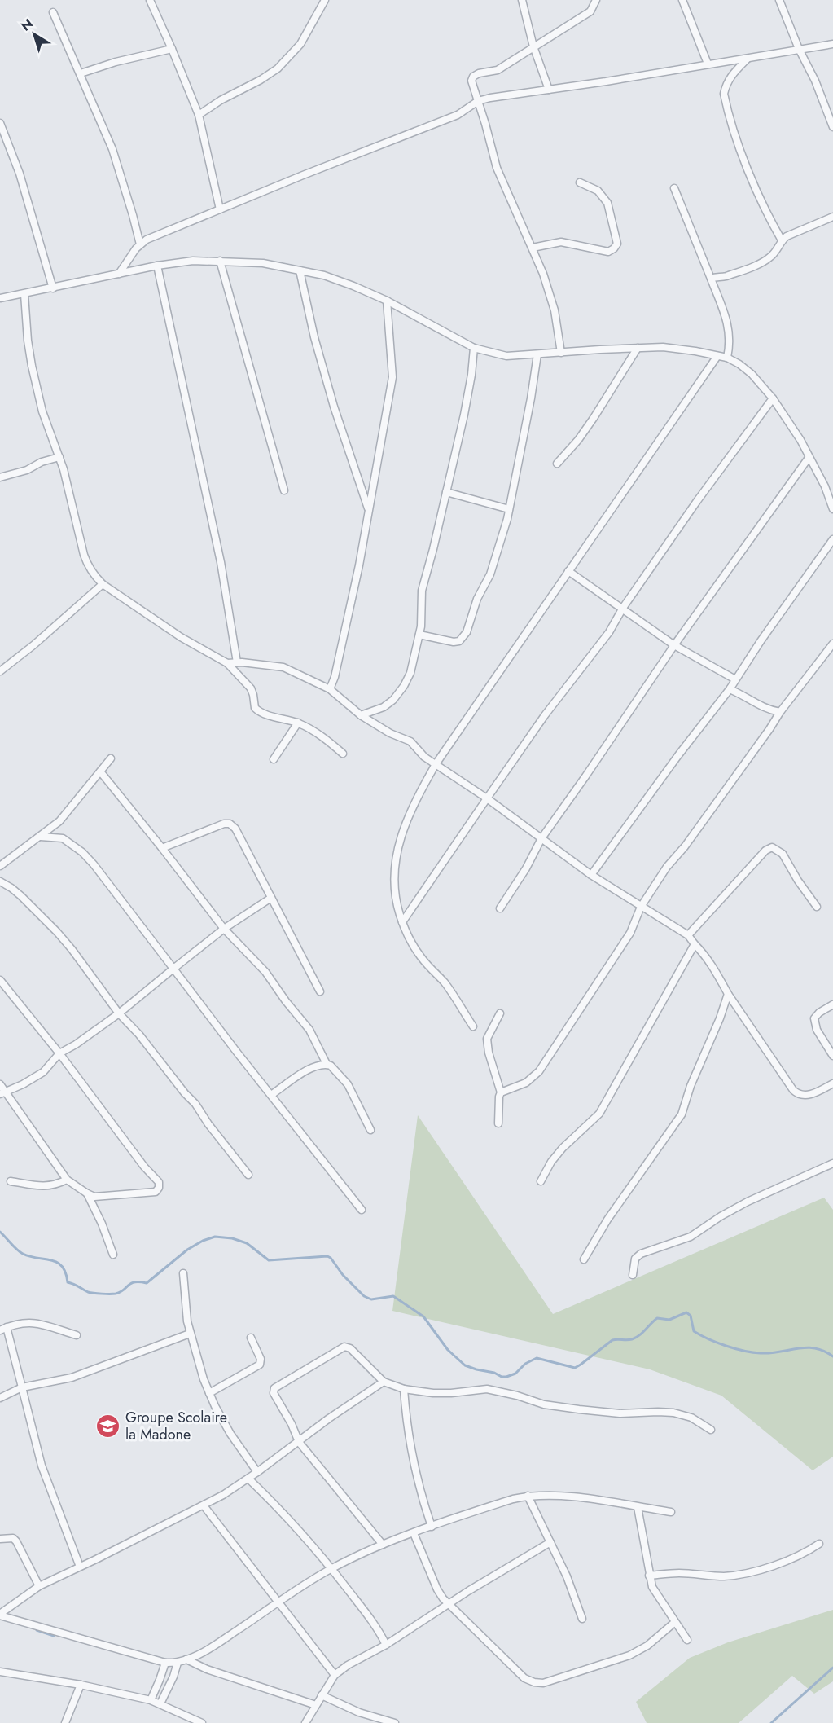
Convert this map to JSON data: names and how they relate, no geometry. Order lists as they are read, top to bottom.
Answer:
{
  "places": {
    "school or university": ["Groupe Scolaire la Madone"]
  },
  "north": "top left"
}
